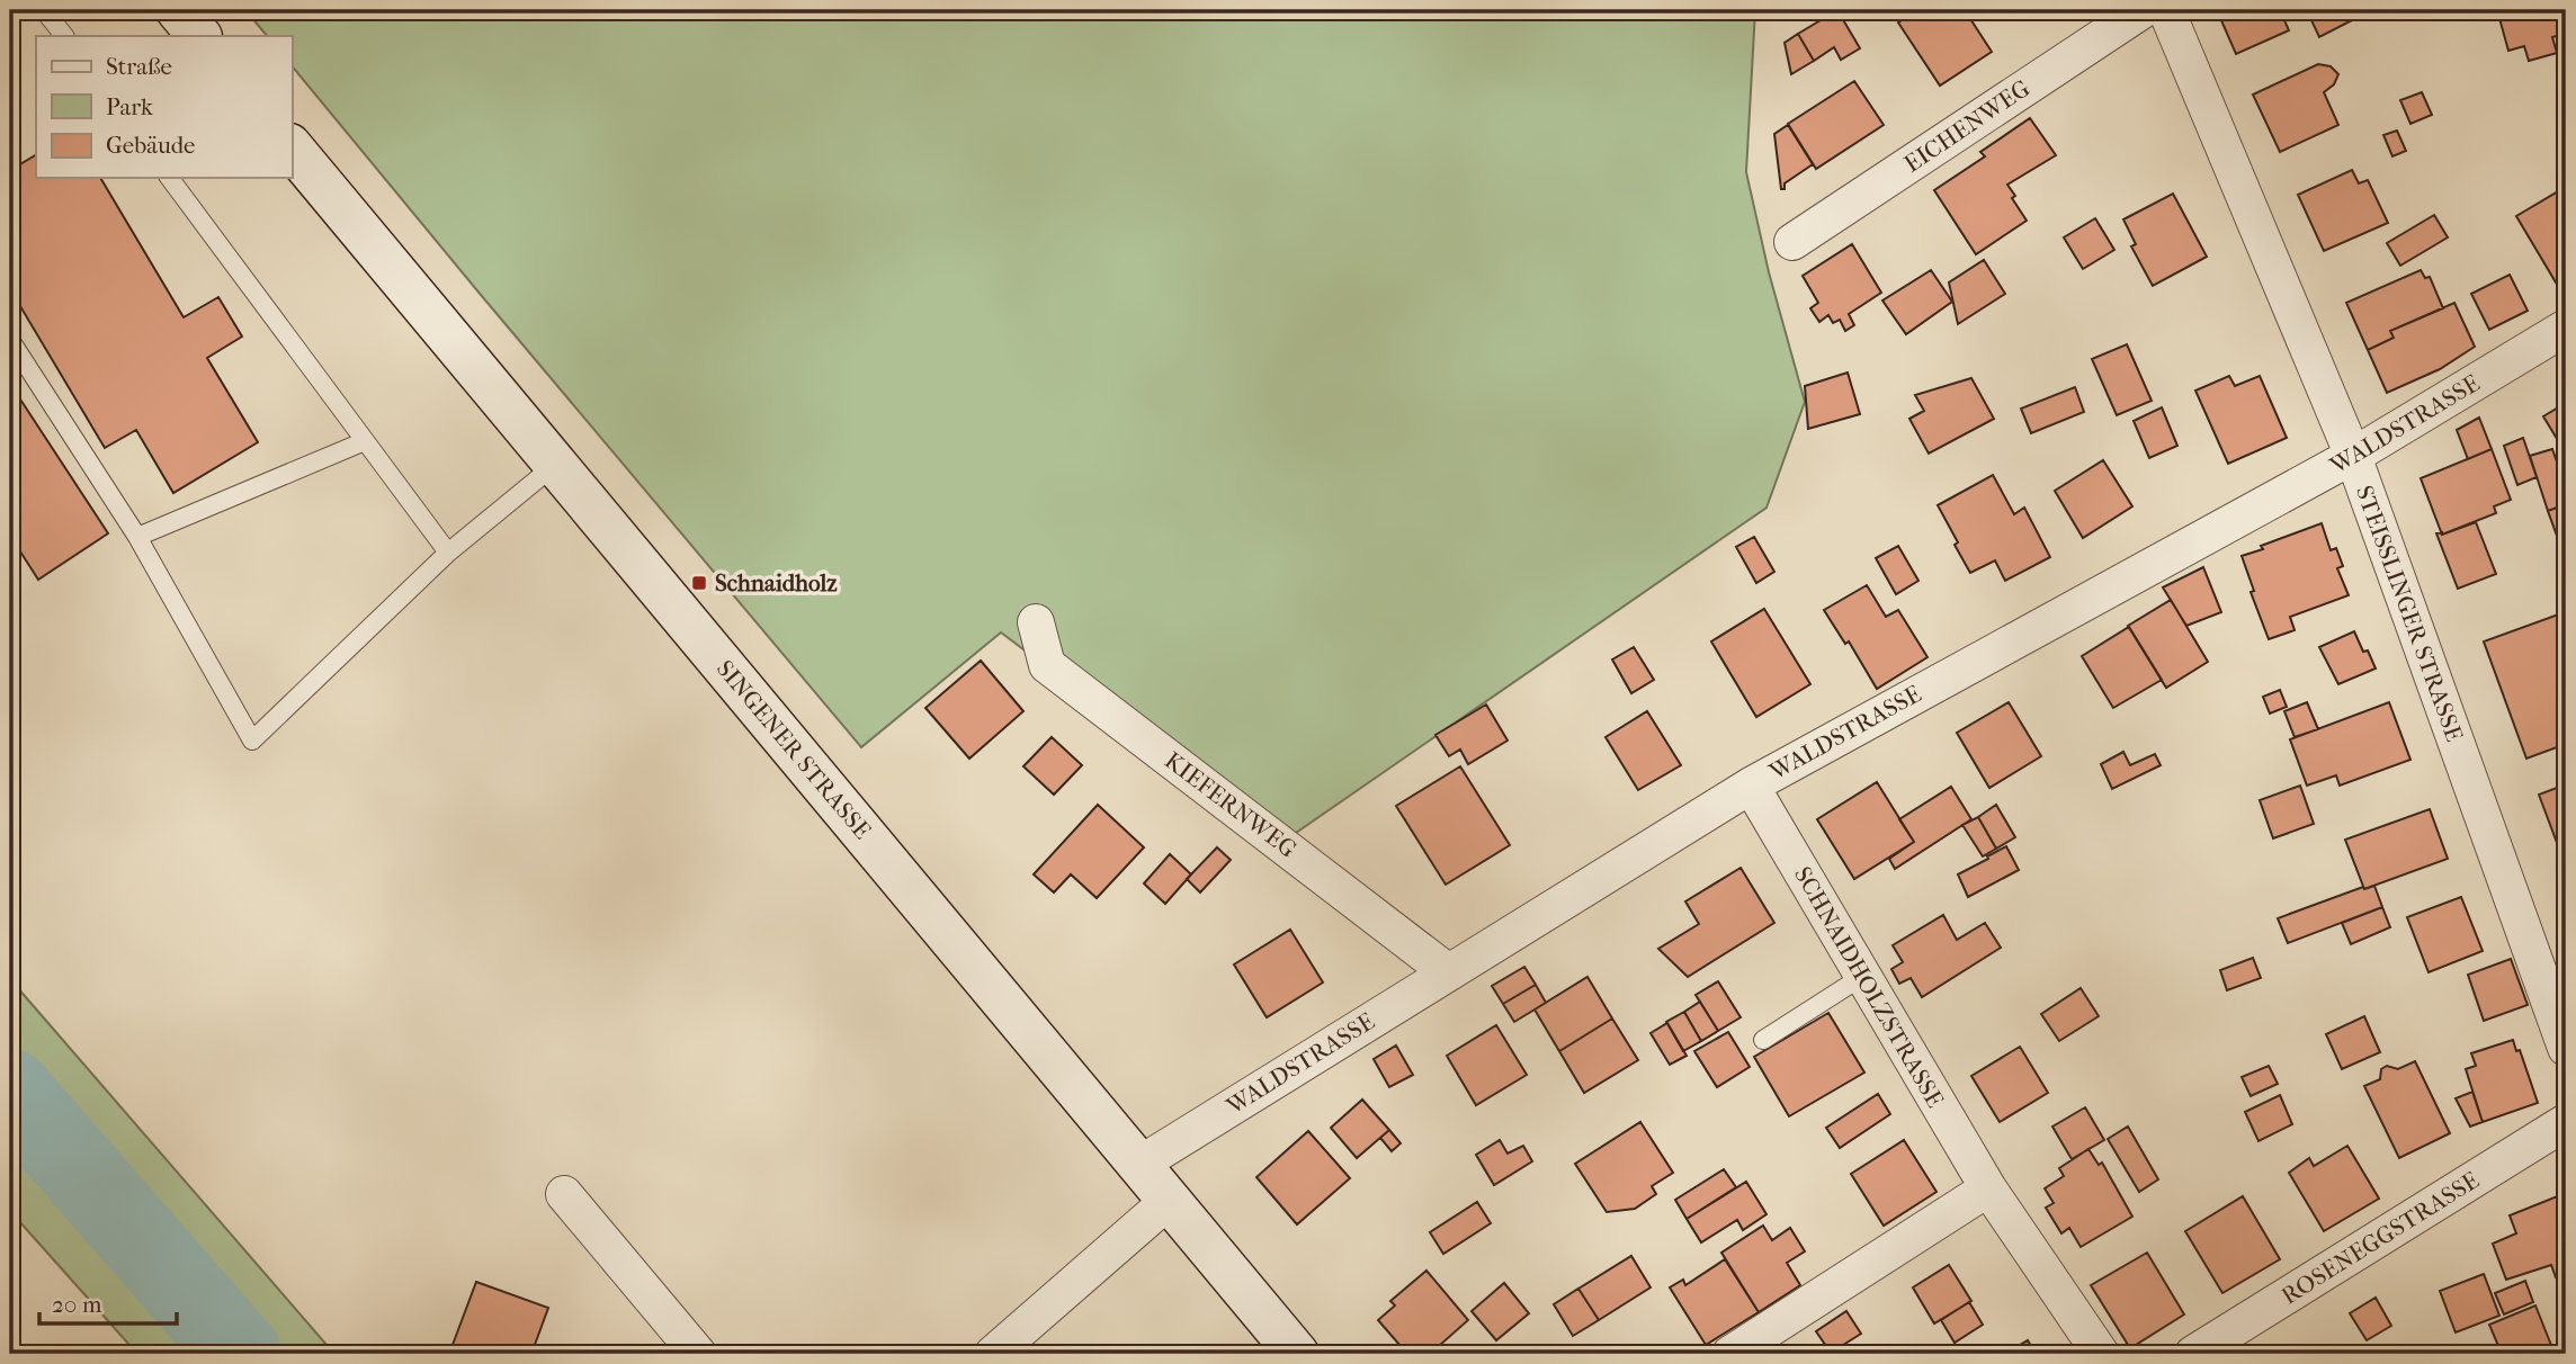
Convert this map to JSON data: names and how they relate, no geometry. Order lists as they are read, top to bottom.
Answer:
{
  "streets": {
    "main road": ["SINGENER STRASSE"],
    "street": [
      "EICHENWEG",
      "WALDSTRASSE",
      "STEISSLINGER STRASSE",
      "KIEFERNWEG",
      "SCHNAIDHOLZSTRASSE",
      "ROSENEGGSTRASSE"
    ]
  },
  "crossings": [
    ["WALDSTRASSE", "STEISSLINGER STRASSE"],
    ["WALDSTRASSE", "SINGENER STRASSE"],
    ["WALDSTRASSE", "KIEFERNWEG"],
    ["WALDSTRASSE", "SCHNAIDHOLZSTRASSE"]
  ],
  "places": {
    "transit": ["Schnaidholz"]
  },
  "legend": ["Straße", "Park", "Gebäude"],
  "scale_bar": "20 m"
}
